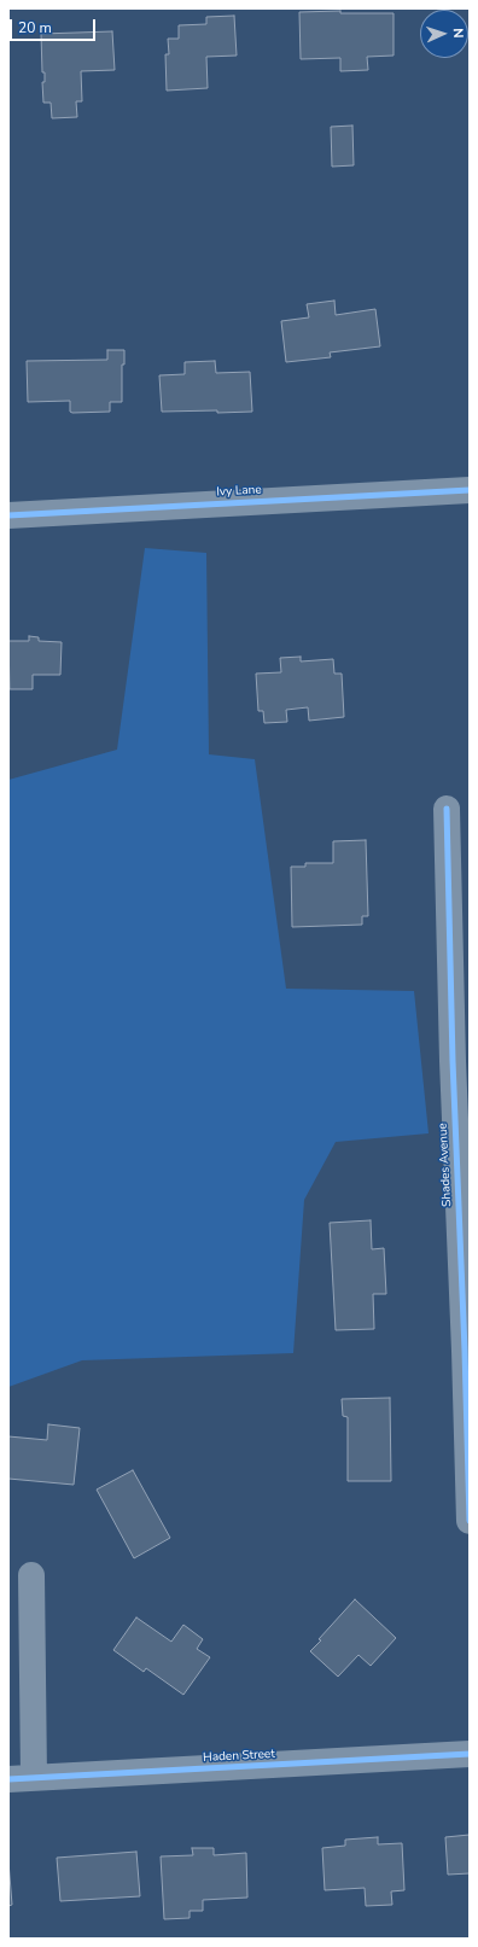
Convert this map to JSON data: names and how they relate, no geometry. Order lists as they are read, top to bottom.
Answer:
{
  "streets": {
    "street": ["Ivy Lane", "Shades Avenue", "Haden Street"]
  },
  "scale_bar": "20 m",
  "north": "right"
}
